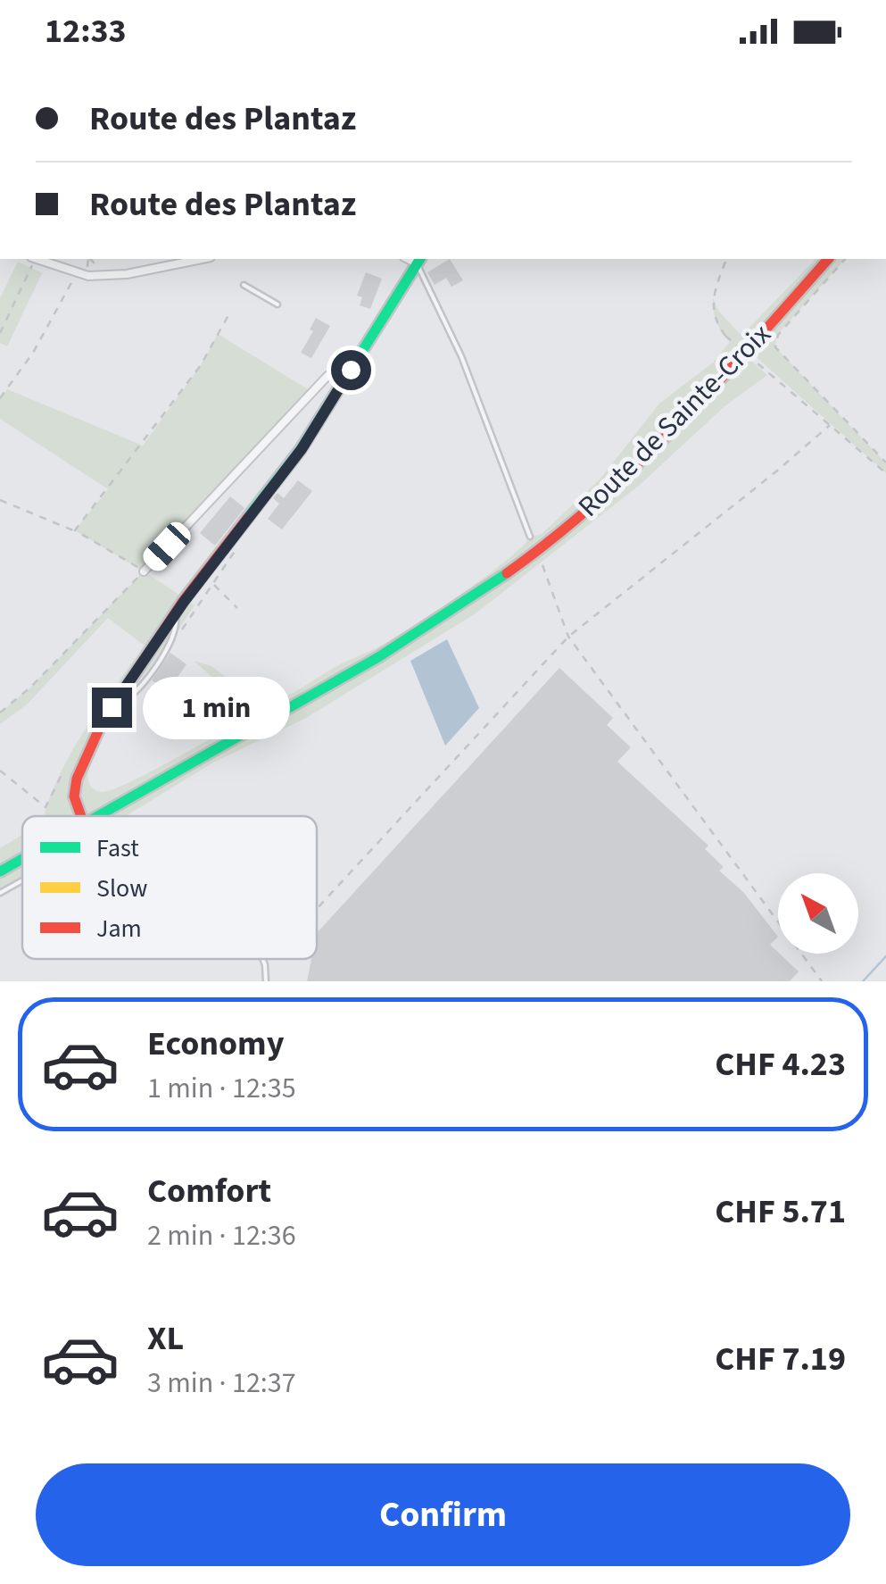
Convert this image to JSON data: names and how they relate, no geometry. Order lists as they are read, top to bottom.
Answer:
{
  "streets": {
    "main road": ["Route de Sainte-Croix"]
  },
  "legend": ["Fast", "Slow", "Jam"],
  "north": "top left",
  "page": {
    "status": "12:33",
    "banner": ["Route des Plantaz", "Route des Plantaz"],
    "bubble": "1 min",
    "list": [
      {
        "name": "Economy",
        "note": "1 min · 12:35",
        "value": "CHF 4.23"
      },
      {
        "name": "Comfort",
        "note": "2 min · 12:36",
        "value": "CHF 5.71"
      },
      {
        "name": "XL",
        "note": "3 min · 12:37",
        "value": "CHF 7.19"
      }
    ],
    "buttons": "Confirm"
  }
}
